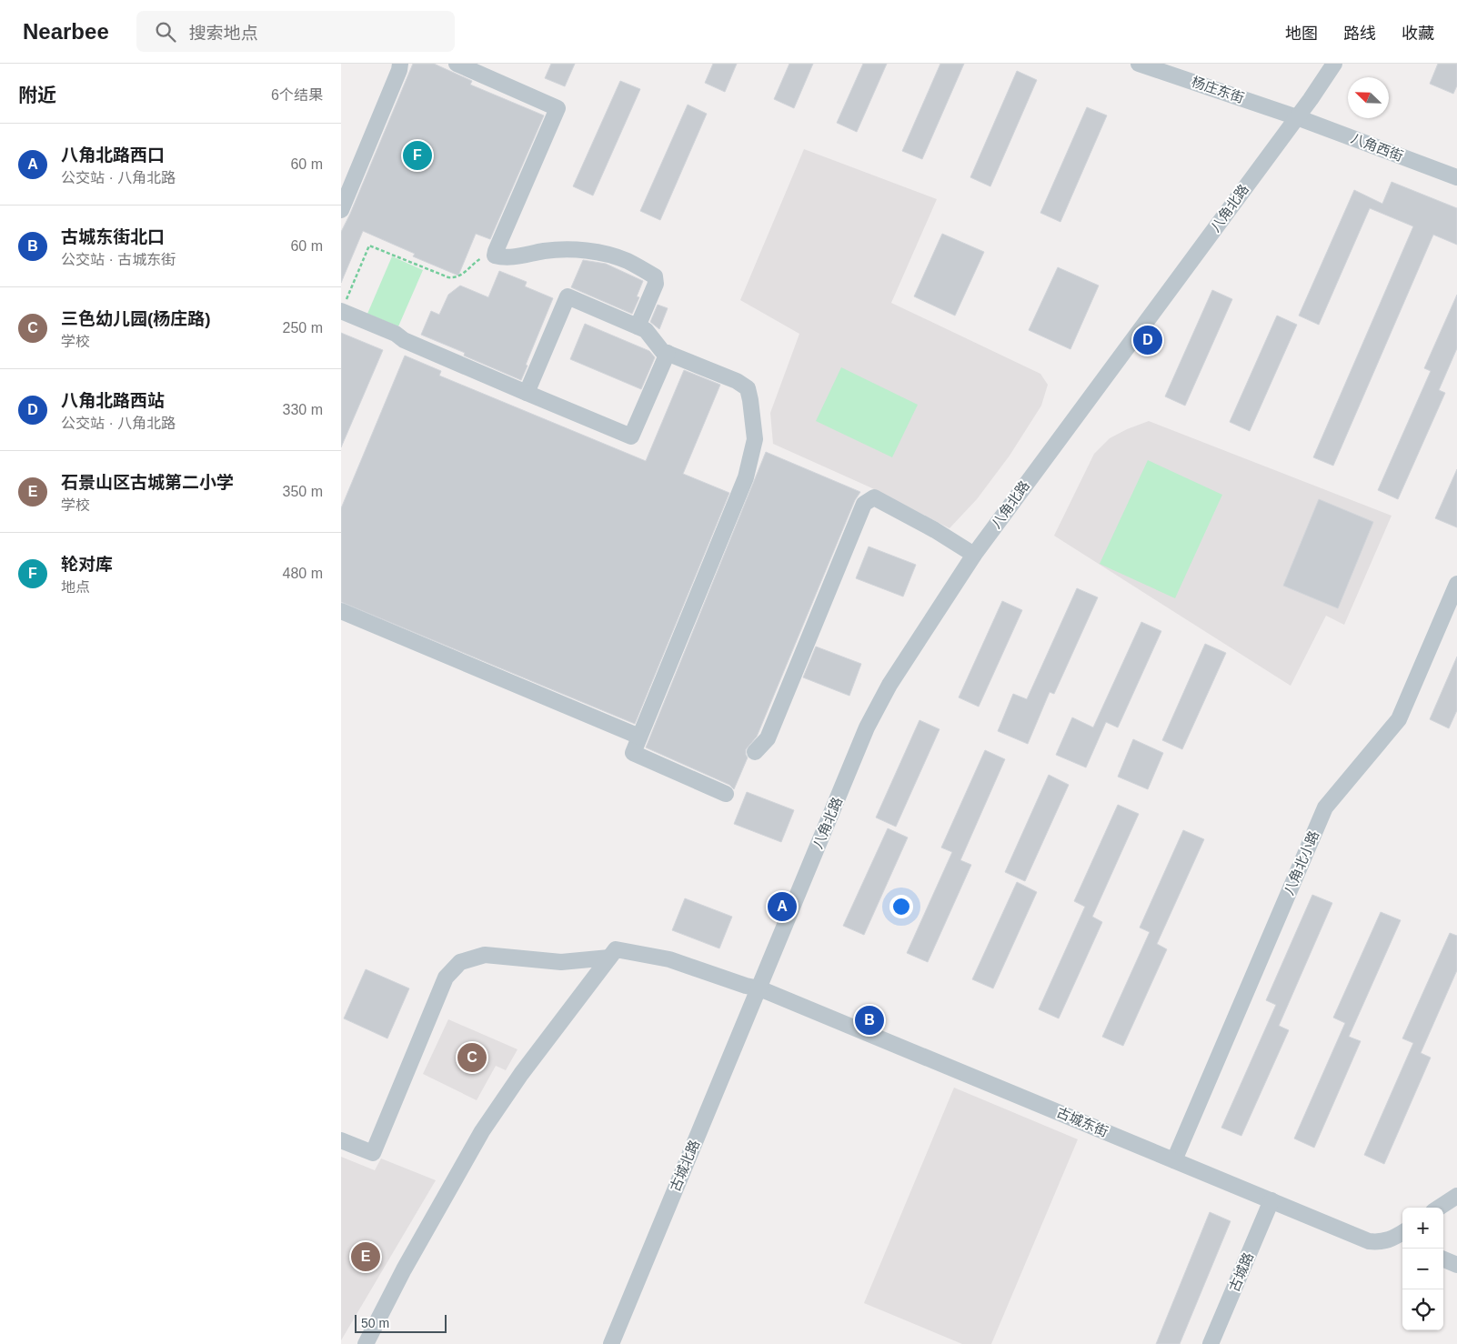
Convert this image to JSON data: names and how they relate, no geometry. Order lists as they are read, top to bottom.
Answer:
{
  "streets": {
    "street": [
      "杨庄东街",
      "八角西街",
      "八角北路",
      "八角北小路",
      "古城东街",
      "古城北路",
      "古城路"
    ]
  },
  "crossings": [
    ["杨庄东街", "八角西街"],
    ["杨庄东街", "八角北路"],
    ["八角西街", "八角北路"],
    ["八角北路", "古城东街"],
    ["八角北路", "古城北路"],
    ["八角北小路", "古城东街"],
    ["古城东街", "古城北路"],
    ["古城东街", "古城路"]
  ],
  "scale_bar": "50 m",
  "north": "top left",
  "page": {
    "header": "Nearbee",
    "search": "搜索地点",
    "nav": ["地图", "路线", "收藏"],
    "heading": ["附近", "6个结果"],
    "list": [
      {
        "mark": "A",
        "name": "八角北路西口",
        "note": "公交站 · 八角北路",
        "value": "60 m"
      },
      {
        "mark": "B",
        "name": "古城东街北口",
        "note": "公交站 · 古城东街",
        "value": "60 m"
      },
      {
        "mark": "C",
        "name": "三色幼儿园(杨庄路)",
        "note": "学校",
        "value": "250 m"
      },
      {
        "mark": "D",
        "name": "八角北路西站",
        "note": "公交站 · 八角北路",
        "value": "330 m"
      },
      {
        "mark": "E",
        "name": "石景山区古城第二小学",
        "note": "学校",
        "value": "350 m"
      },
      {
        "mark": "F",
        "name": "轮对库",
        "note": "地点",
        "value": "480 m"
      }
    ],
    "pins": [
      "F",
      "D",
      "A",
      "B",
      "C",
      "E"
    ],
    "map_buttons": ["+", "−"],
    "scale": "50 m"
  }
}
